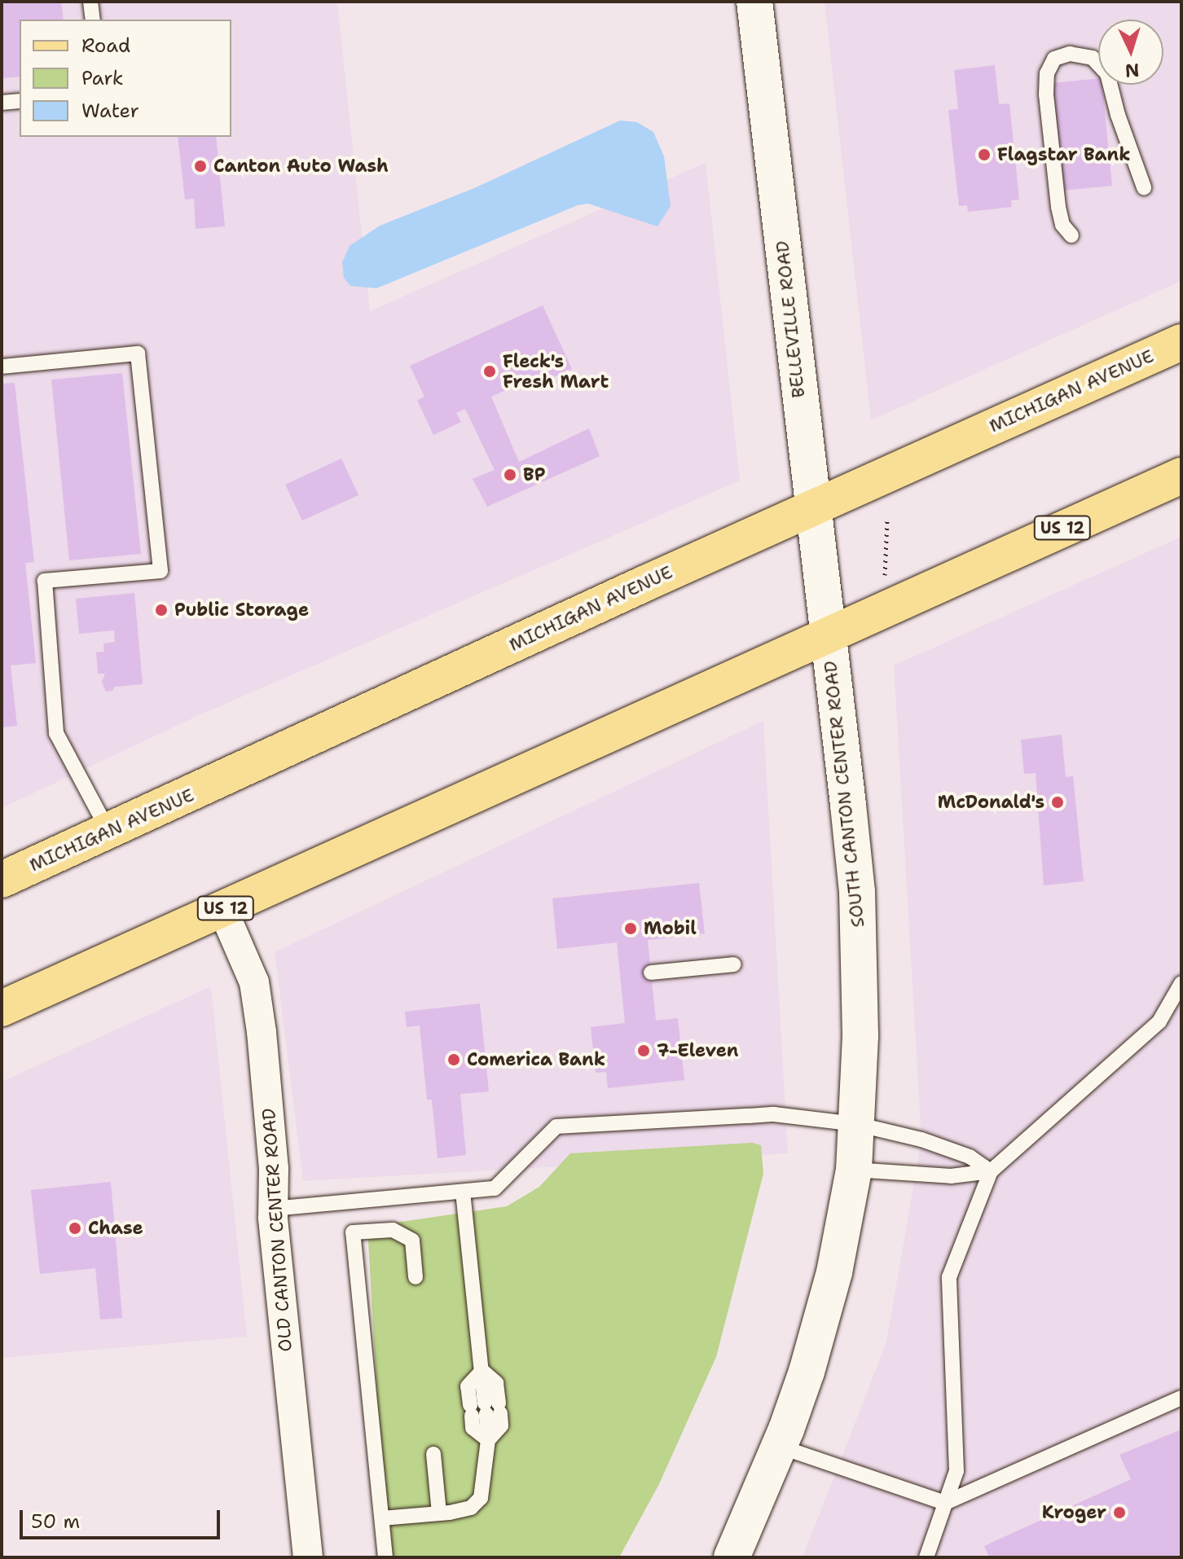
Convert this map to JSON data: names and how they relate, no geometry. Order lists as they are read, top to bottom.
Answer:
{
  "streets": {
    "main road": [
      "BELLEVILLE ROAD",
      "MICHIGAN AVENUE",
      "US 12",
      "SOUTH CANTON CENTER ROAD"
    ],
    "street": ["OLD CANTON CENTER ROAD"]
  },
  "crossings": [
    ["BELLEVILLE ROAD", "MICHIGAN AVENUE"],
    ["BELLEVILLE ROAD", "US 12"],
    ["BELLEVILLE ROAD", "SOUTH CANTON CENTER ROAD"],
    ["US 12", "SOUTH CANTON CENTER ROAD"],
    ["US 12", "OLD CANTON CENTER ROAD"]
  ],
  "places": [
    "Flagstar Bank",
    "Canton Auto Wash",
    "Fleck's Fresh Mart",
    "BP",
    "Public Storage",
    "McDonald's",
    "Mobil",
    "7-Eleven",
    "Comerica Bank",
    "Chase",
    "Kroger"
  ],
  "legend": ["Road", "Park", "Water"],
  "scale_bar": "50 m",
  "north": "bottom"
}
